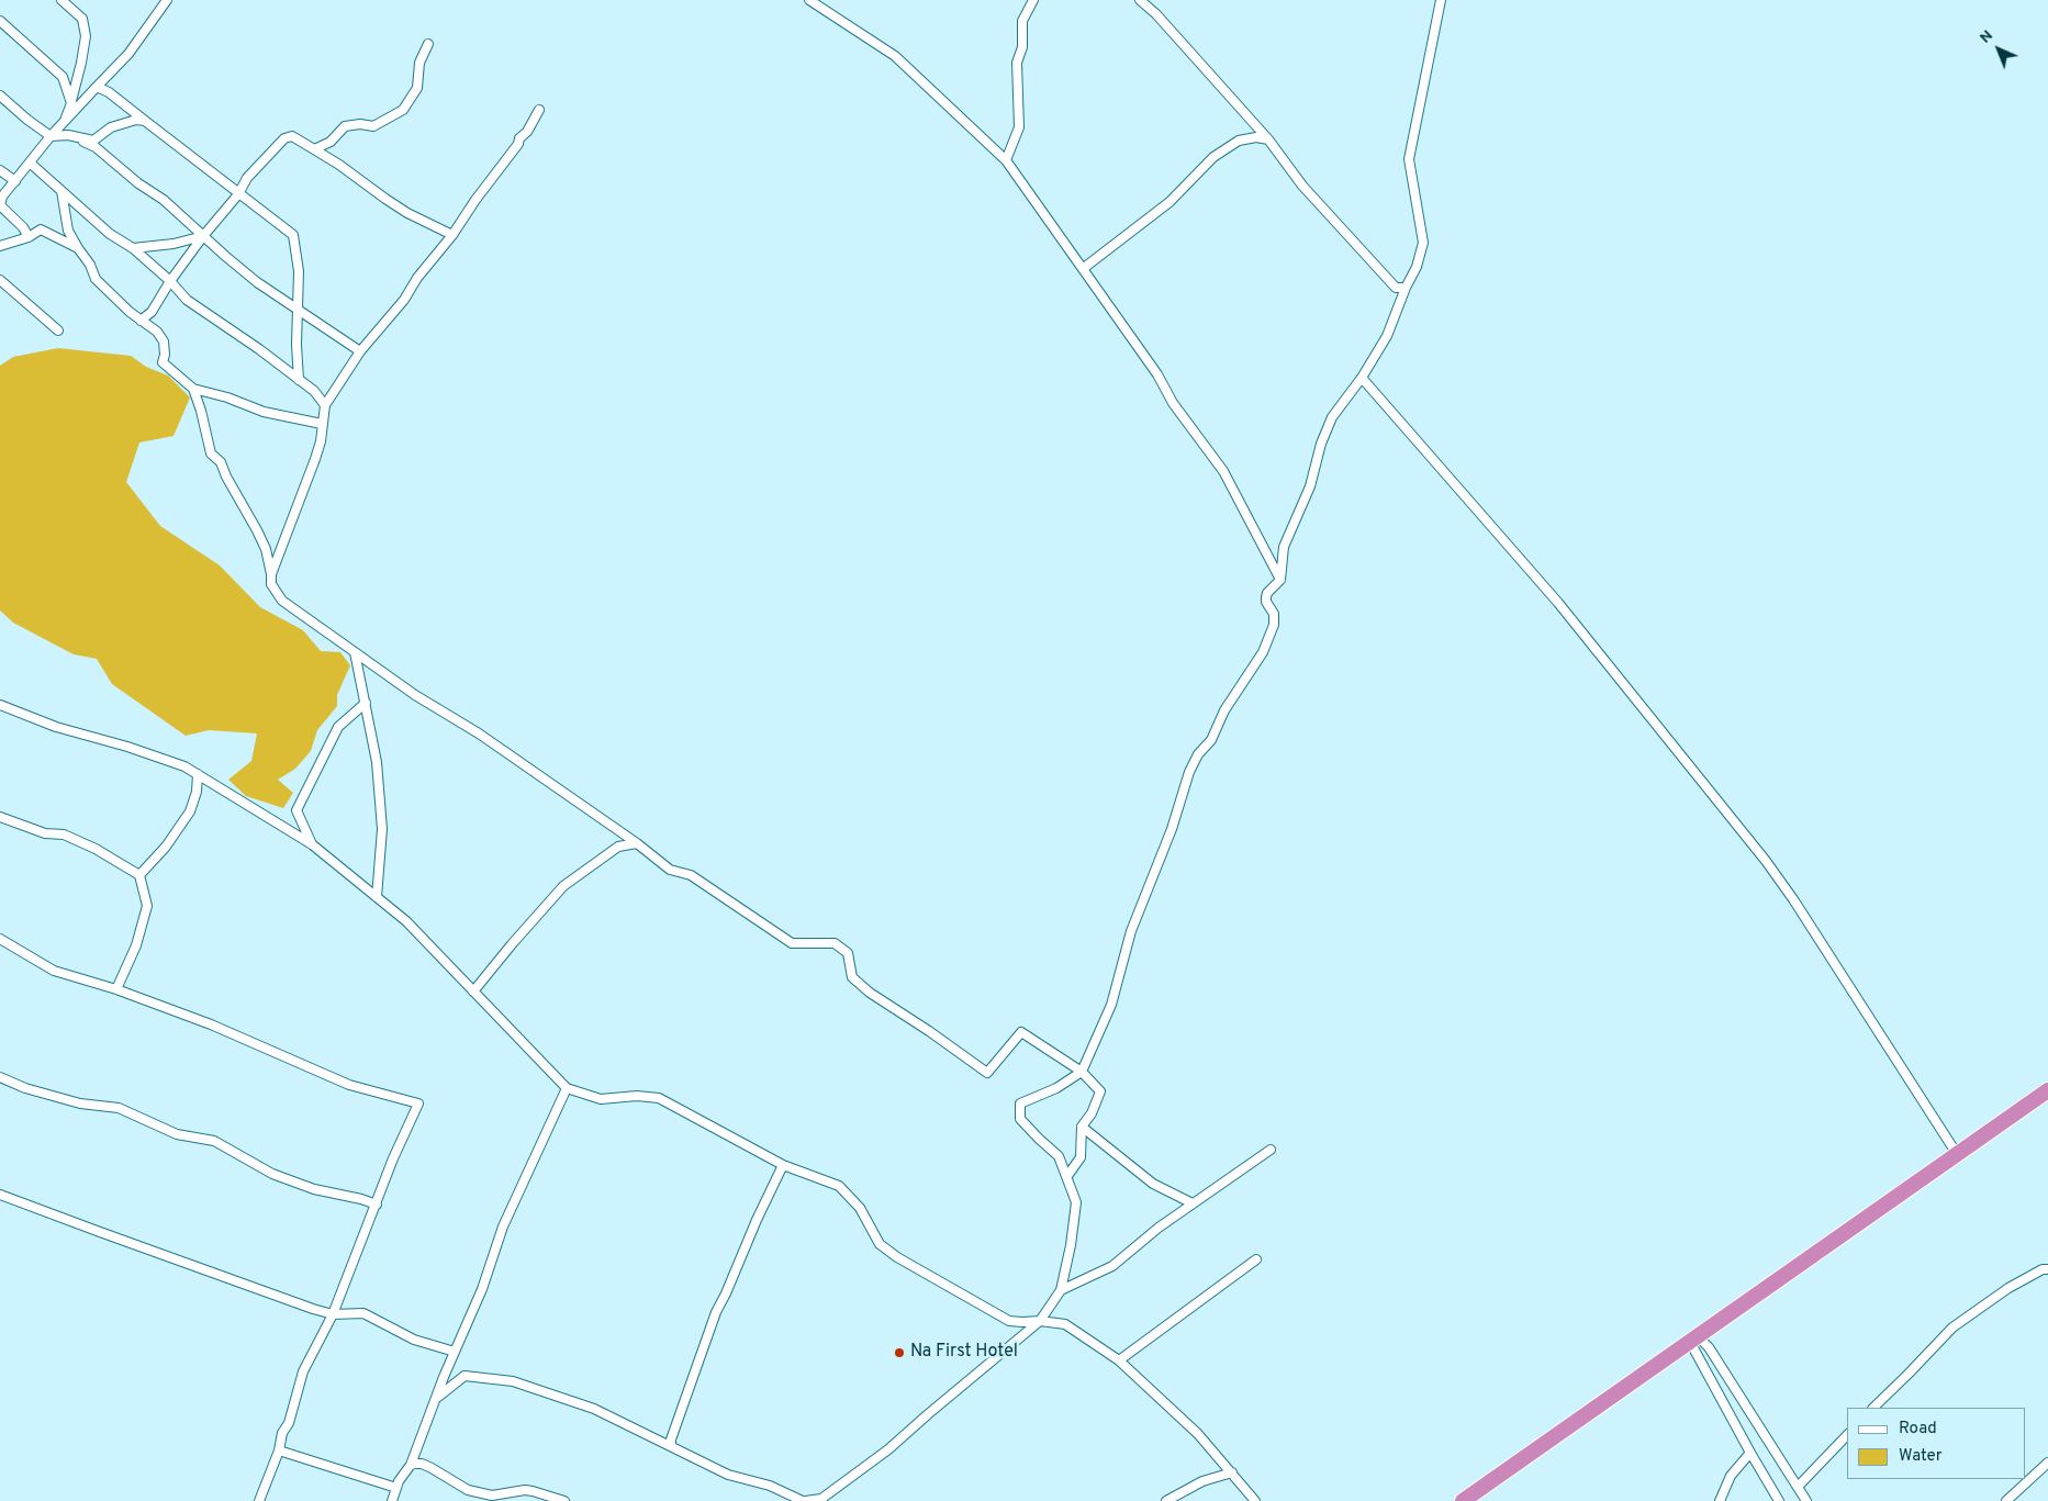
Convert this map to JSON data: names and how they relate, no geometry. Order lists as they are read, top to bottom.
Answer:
{
  "places": ["Na First Hotel"],
  "legend": ["Road", "Water"],
  "north": "top left"
}
